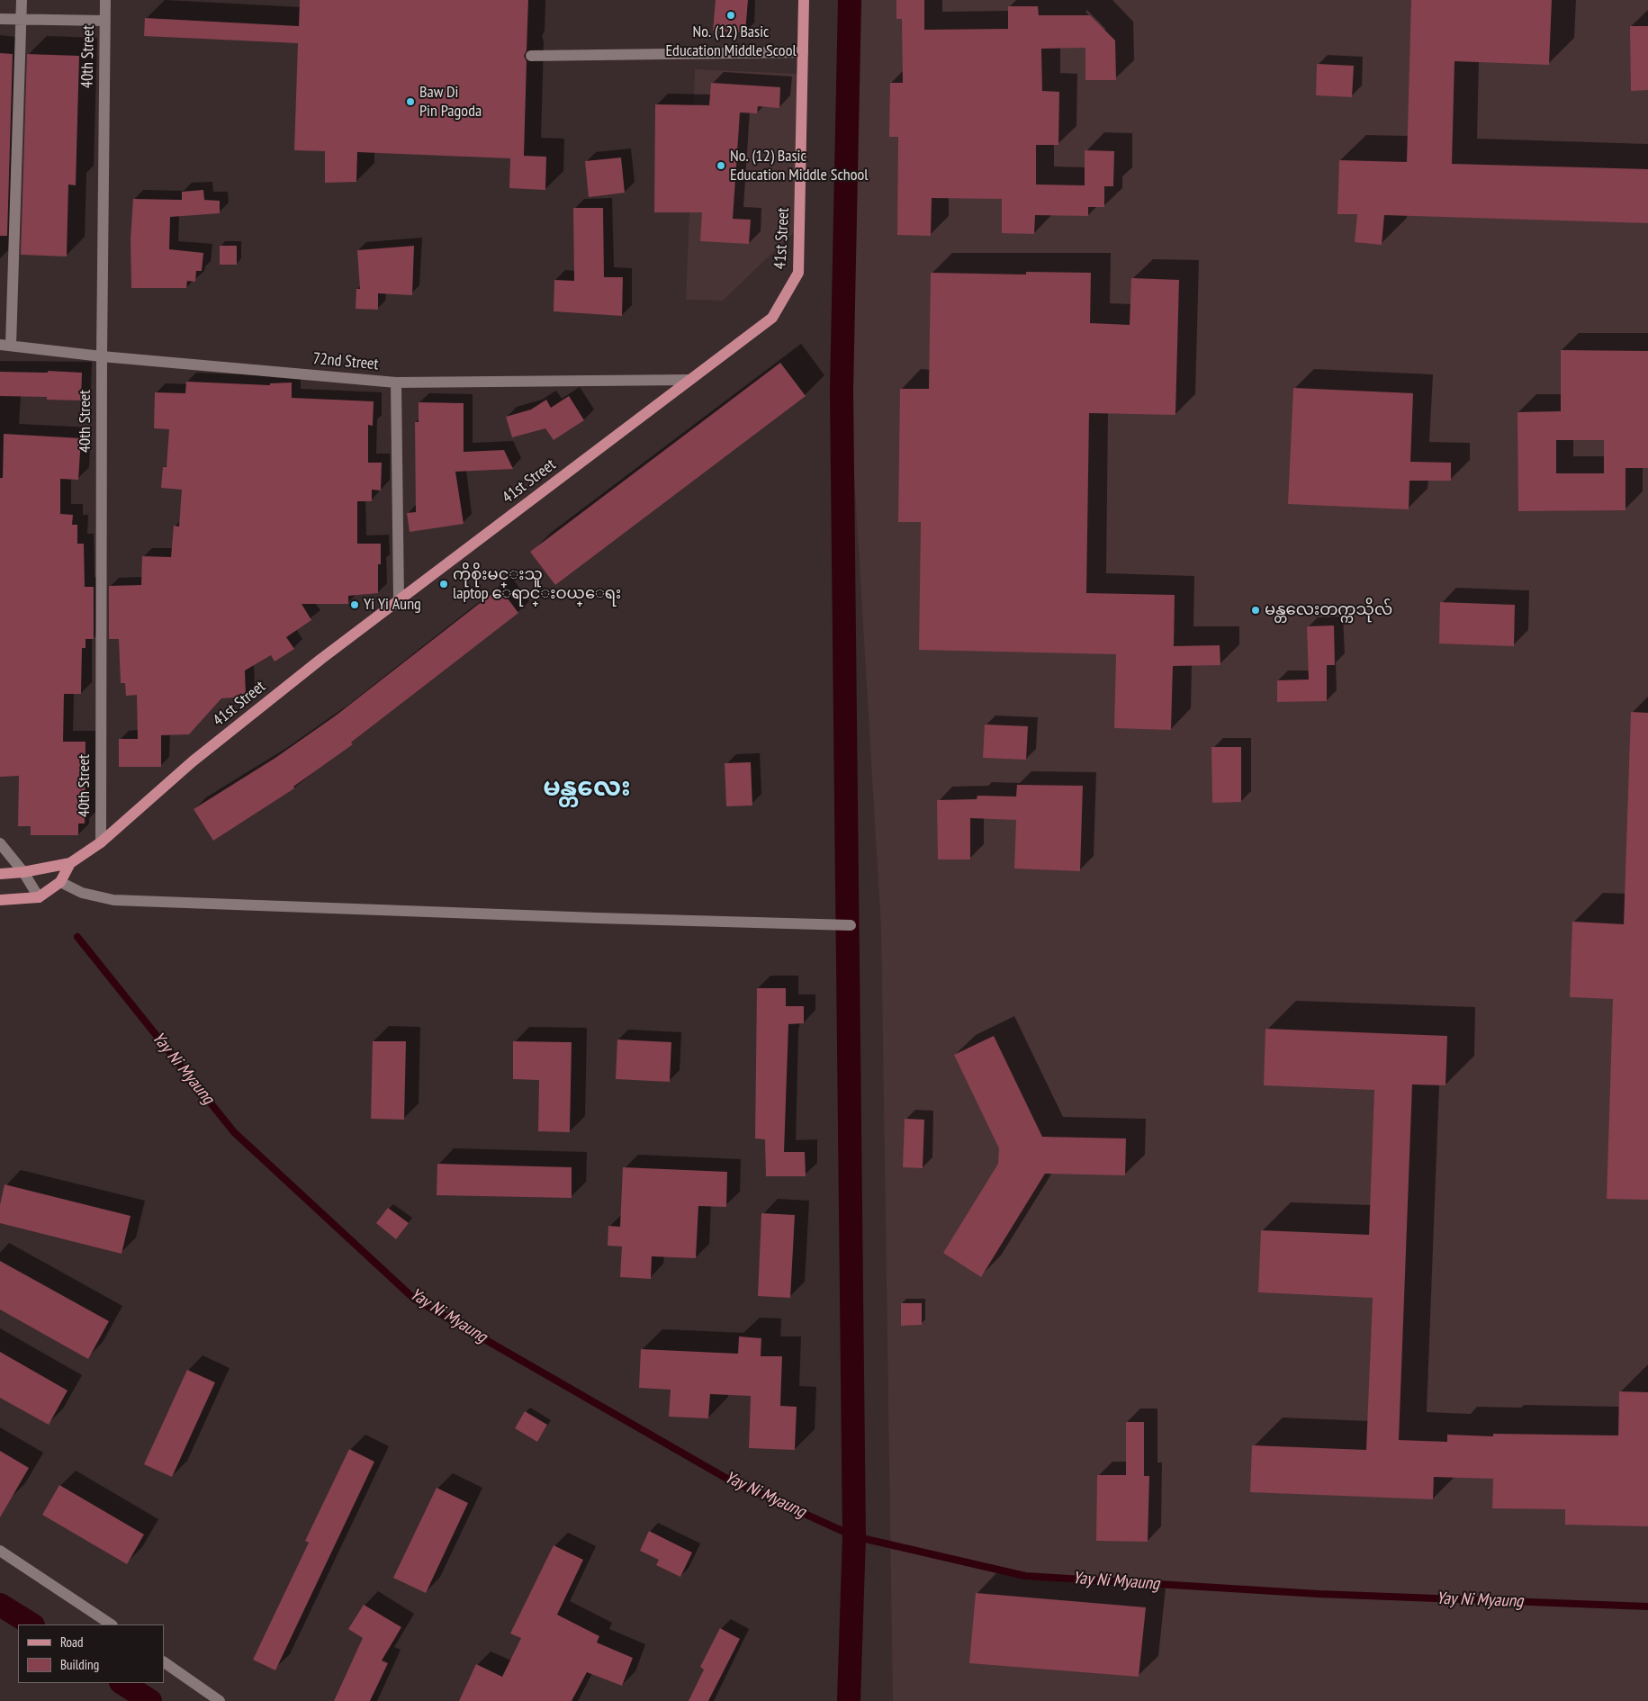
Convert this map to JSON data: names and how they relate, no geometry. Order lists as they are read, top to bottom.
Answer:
{
  "streets": {
    "main road": ["41st Street"],
    "street": ["40th Street", "72nd Street"]
  },
  "crossings": [
    ["40th Street", "41st Street"],
    ["40th Street", "72nd Street"],
    ["41st Street", "72nd Street"]
  ],
  "districts": ["မန္တလေး"],
  "water": ["Yay Ni Myaung"],
  "places": [
    "No. (12) Basic Education Middle Scool",
    "Baw Di Pin Pagoda",
    "No. (12) Basic Education Middle School",
    "ကိုစိုးမင္းသူ laptop ေရာင္းဝယ္ေရး",
    "Yi Yi Aung",
    "မန္တလေးတက္ကသိုလ်"
  ],
  "legend": ["Road", "Building"]
}
